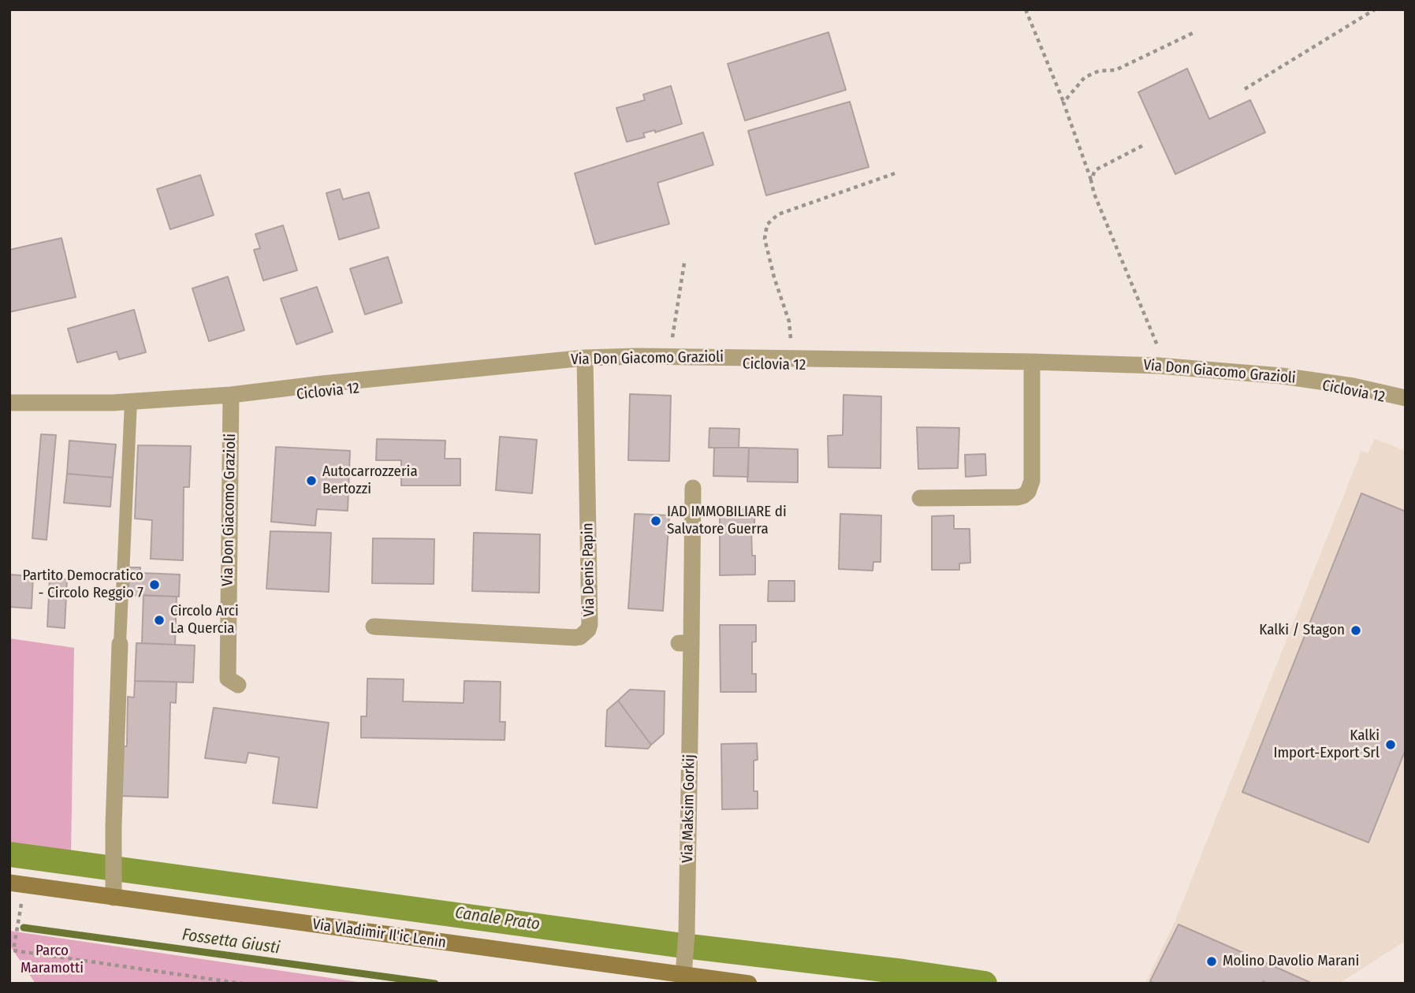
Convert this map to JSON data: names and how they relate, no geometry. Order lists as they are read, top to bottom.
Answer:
{
  "streets": {
    "main road": ["Via Vladimir Il'ic Lenin"],
    "street": ["Via Don Giacomo Grazioli", "Via Denis Papin", "Via Maksim Gorkij"]
  },
  "crossings": [
    ["Via Don Giacomo Grazioli", "Via Denis Papin"],
    ["Via Maksim Gorkij", "Via Vladimir Il'ic Lenin"]
  ],
  "water": ["Canale Prato", "Fossetta Giusti"],
  "parks": ["Parco Maramotti"],
  "places": [
    "Autocarrozzeria Bertozzi",
    "IAD IMMOBILIARE di Salvatore Guerra",
    "Partito Democratico - Circolo Reggio 7",
    "Circolo Arci La Quercia",
    "Kalki / Stagon",
    "Kalki Import-Export Srl",
    "Molino Davolio Marani"
  ]
}
